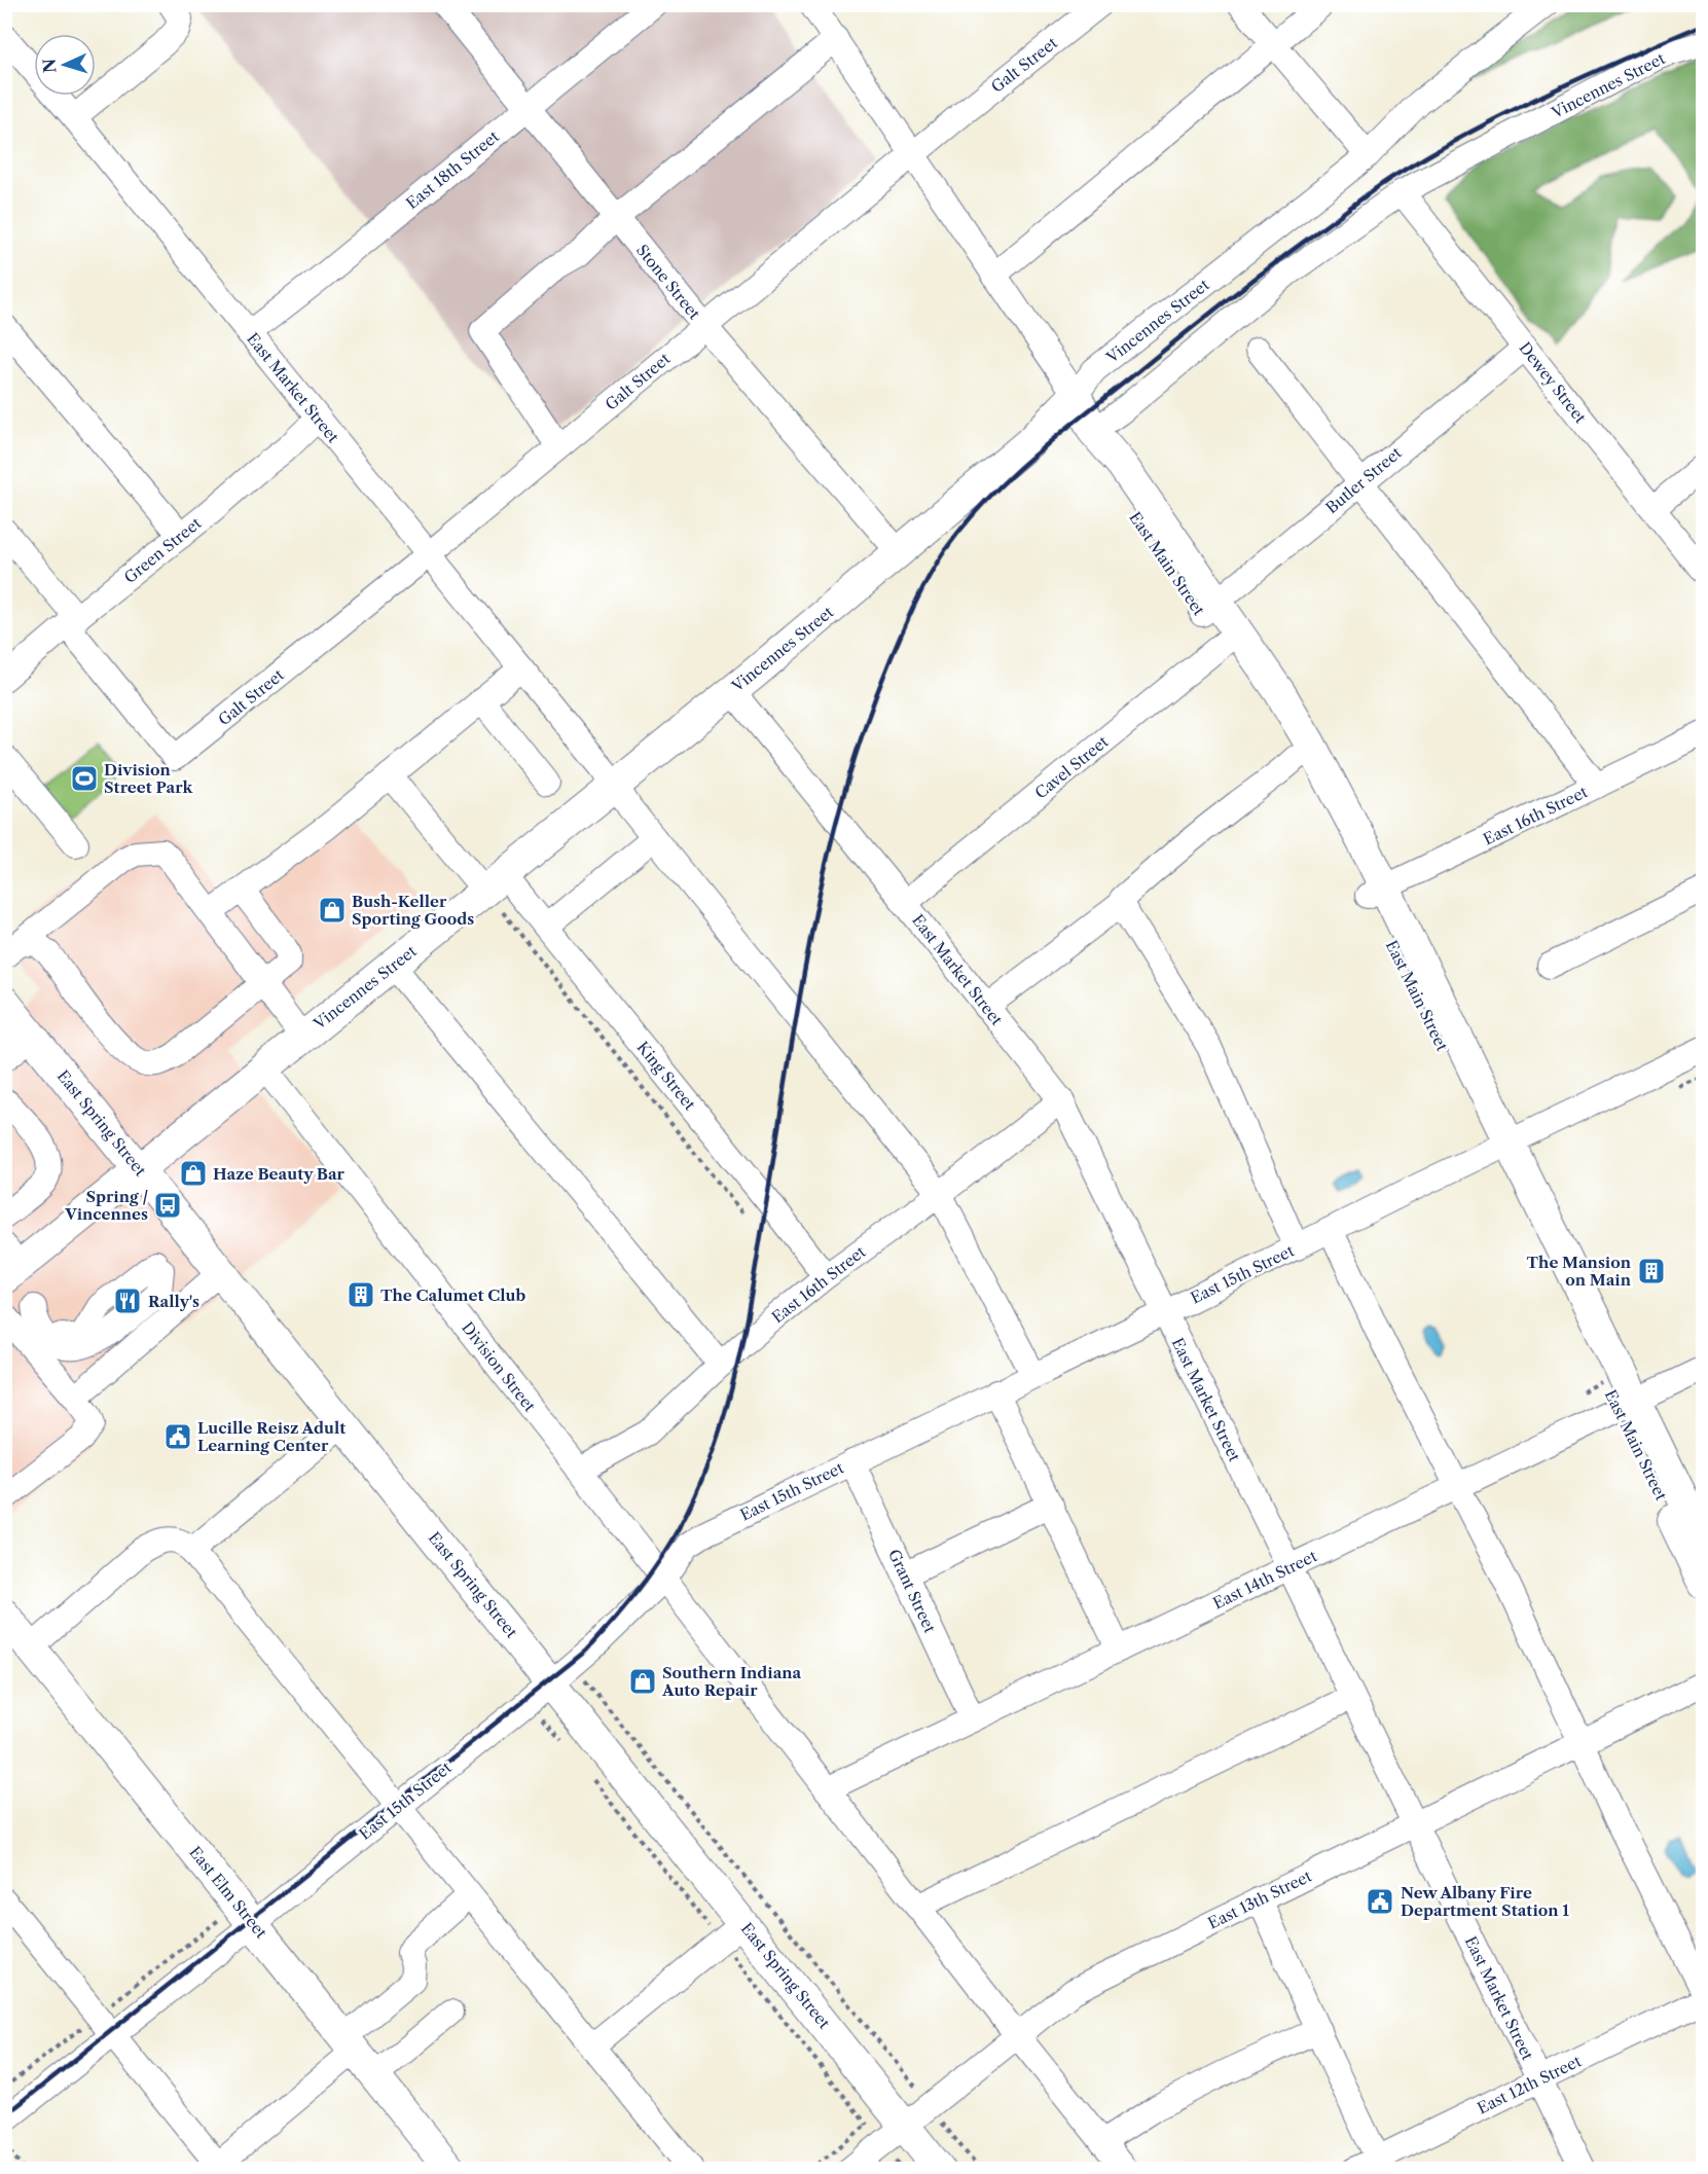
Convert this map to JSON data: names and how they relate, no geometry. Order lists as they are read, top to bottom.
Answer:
{
  "streets": {
    "main road": [
      "Vincennes Street",
      "East Main Street",
      "East Spring Street",
      "East Elm Street"
    ],
    "street": [
      "Galt Street",
      "East 18th Street",
      "Stone Street",
      "Dewey Street",
      "East Market Street",
      "Butler Street",
      "Green Street",
      "Cavel Street",
      "East 16th Street",
      "King Street",
      "East 15th Street",
      "Division Street",
      "East 14th Street",
      "Grant Street",
      "East 13th Street",
      "East 12th Street"
    ]
  },
  "crossings": [
    ["Galt Street", "Stone Street"],
    ["Galt Street", "East Market Street"],
    ["Galt Street", "Green Street"],
    ["Vincennes Street", "Stone Street"],
    ["Vincennes Street", "Dewey Street"],
    ["Vincennes Street", "East Market Street"],
    ["Vincennes Street", "East Main Street"],
    ["Vincennes Street", "King Street"],
    ["Vincennes Street", "East Spring Street"],
    ["Vincennes Street", "Division Street"],
    ["East 18th Street", "Stone Street"],
    ["East 18th Street", "East Market Street"],
    ["Dewey Street", "Butler Street"],
    ["East Market Street", "Green Street"],
    ["East Market Street", "Cavel Street"],
    ["East Market Street", "East 16th Street"],
    ["East Market Street", "East 15th Street"],
    ["East Market Street", "East 14th Street"],
    ["East Market Street", "East 13th Street"],
    ["East Market Street", "East 12th Street"],
    ["Butler Street", "East Main Street"],
    ["East Main Street", "Cavel Street"],
    ["East Main Street", "East 16th Street"],
    ["East Main Street", "East 15th Street"],
    ["East Main Street", "East 14th Street"],
    ["East 16th Street", "King Street"],
    ["East 16th Street", "Division Street"],
    ["East Spring Street", "East 15th Street"],
    ["East Spring Street", "East 13th Street"],
    ["East 15th Street", "Division Street"],
    ["East 15th Street", "Grant Street"],
    ["East 15th Street", "East Elm Street"],
    ["Division Street", "East 14th Street"],
    ["Division Street", "East 13th Street"],
    ["East 14th Street", "Grant Street"]
  ],
  "places": {
    "sports": ["Division Street Park"],
    "shop": ["Bush-Keller Sporting Goods", "Haze Beauty Bar", "Southern Indiana Auto Repair"],
    "bus stop": ["Spring / Vincennes"],
    "building": ["The Mansion on Main", "The Calumet Club"],
    "restaurant": ["Rally's"],
    "public building": ["Lucille Reisz Adult Learning Center", "New Albany Fire Department Station 1"]
  },
  "north": "left"
}
